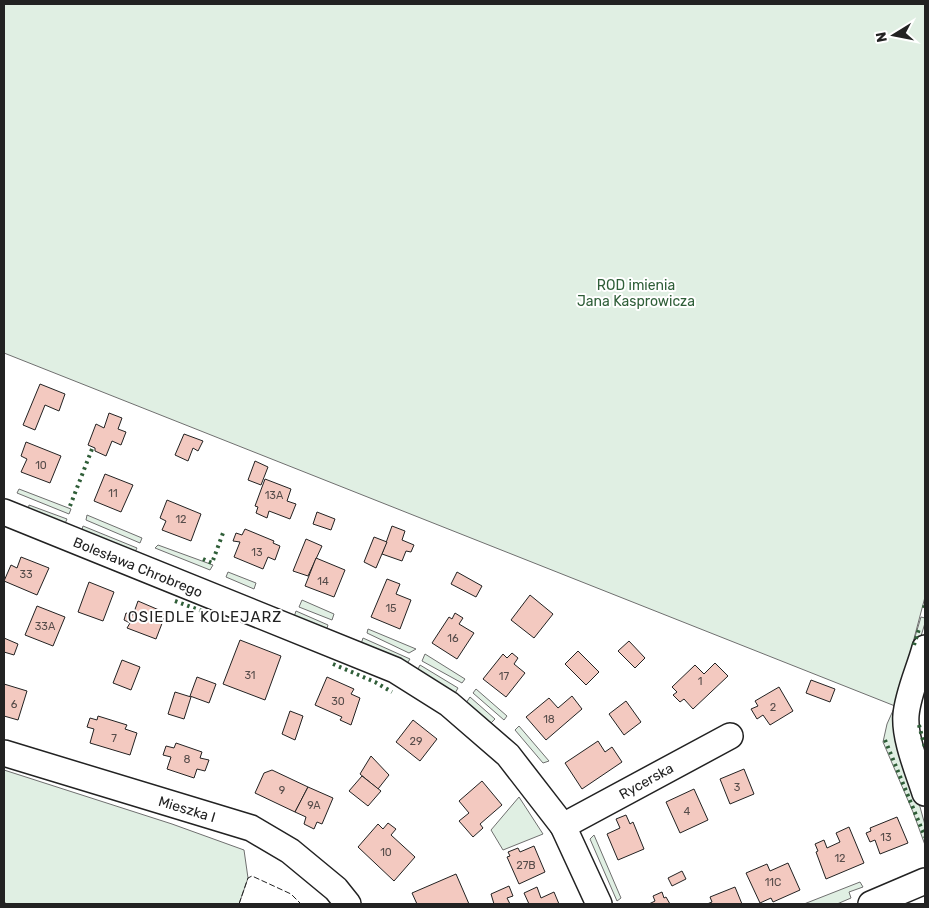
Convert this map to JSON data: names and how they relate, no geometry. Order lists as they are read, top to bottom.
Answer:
{
  "streets": {
    "street": ["Bolesława Chrobrego", "Rycerska", "Mieszka I"]
  },
  "crossings": [
    ["Bolesława Chrobrego", "Rycerska"]
  ],
  "districts": ["OSIEDLE KOLEJARZ"],
  "parks": ["ROD imienia Jana Kasprowicza"],
  "house_numbers": [
    "10",
    "11",
    "13A",
    "12",
    "13",
    "33",
    "14",
    "15",
    "33A",
    "16",
    "31",
    "17",
    "1",
    "30",
    "6",
    "2",
    "18",
    "7",
    "29",
    "8",
    "3",
    "9",
    "9A",
    "4",
    "13",
    "10",
    "12",
    "27B",
    "11C"
  ],
  "north": "left"
}
